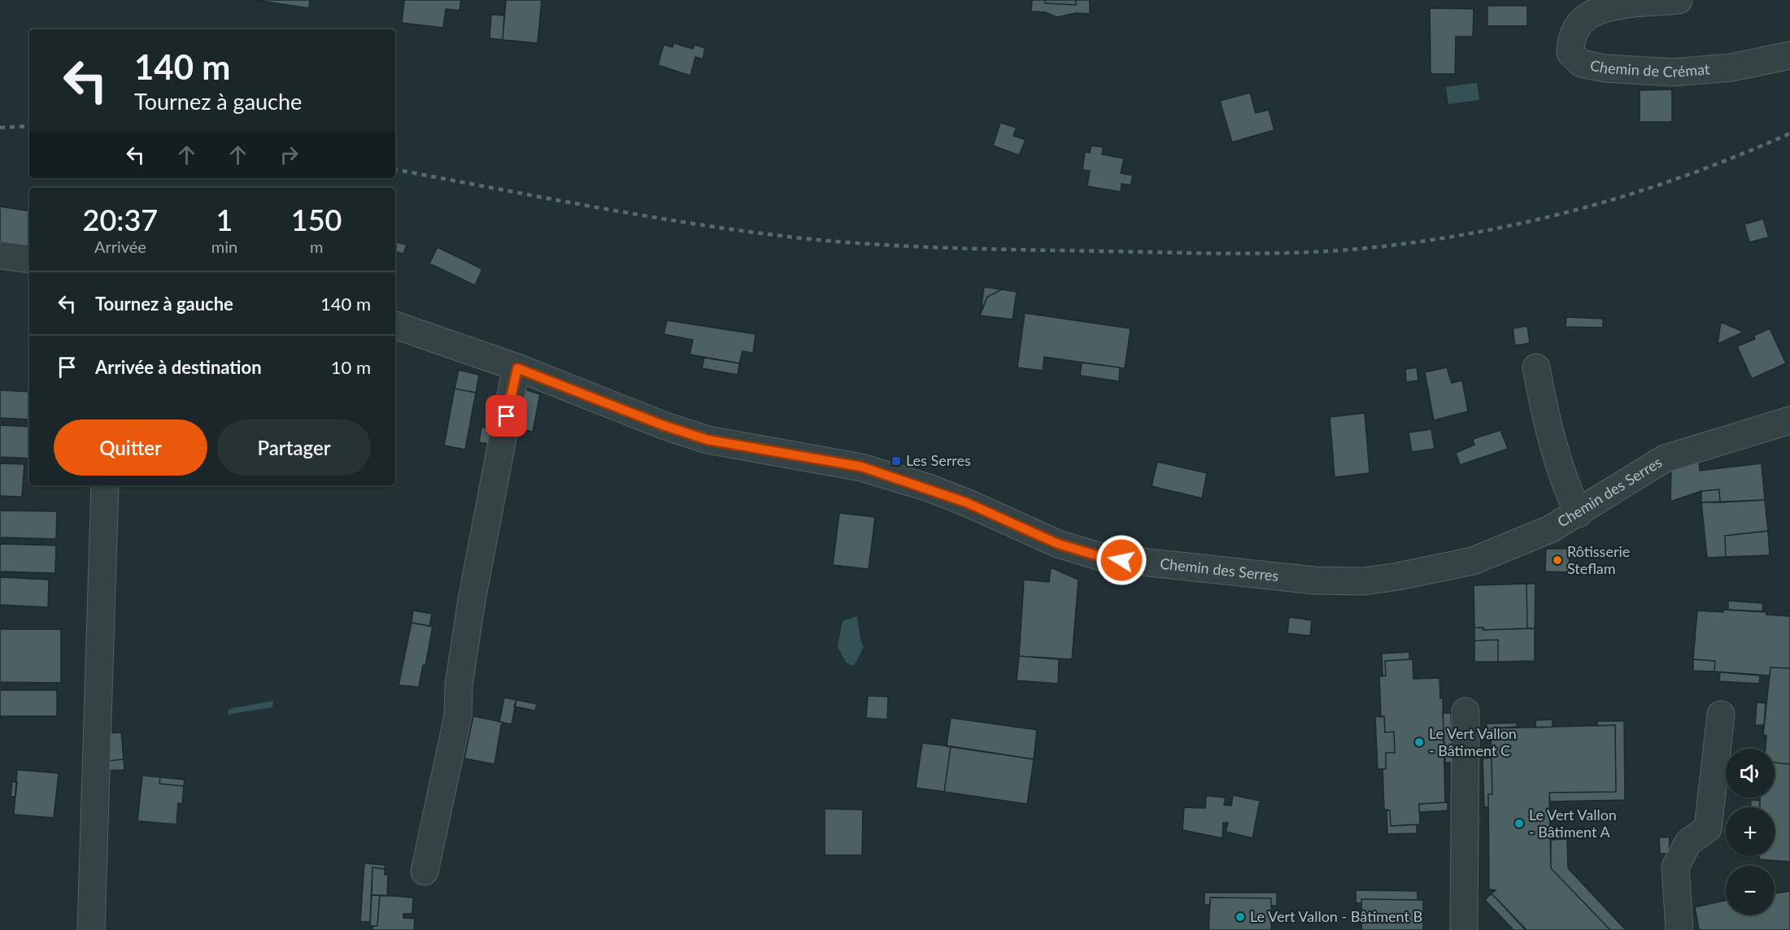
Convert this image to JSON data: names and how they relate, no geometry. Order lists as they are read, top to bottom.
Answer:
{
  "streets": {
    "street": ["Chemin de Crémat", "Chemin des Serres"]
  },
  "places": {
    "transit": ["Les Serres"],
    "other": [
      "Rôtisserie Steflam",
      "Le Vert Vallon - Bâtiment C",
      "Le Vert Vallon - Bâtiment A",
      "Le Vert Vallon - Bâtiment B"
    ]
  },
  "page": {
    "turn": ["140 m", "Tournez à gauche"],
    "eta": [
      "20:37",
      "Arrivée",
      "1",
      "min",
      "150",
      "m"
    ],
    "list": [
      {
        "name": "Tournez à gauche",
        "value": "140 m"
      },
      {
        "name": "Arrivée à destination",
        "value": "10 m"
      }
    ],
    "buttons": ["Quitter", "Partager"],
    "map_buttons": ["+", "−"]
  }
}
